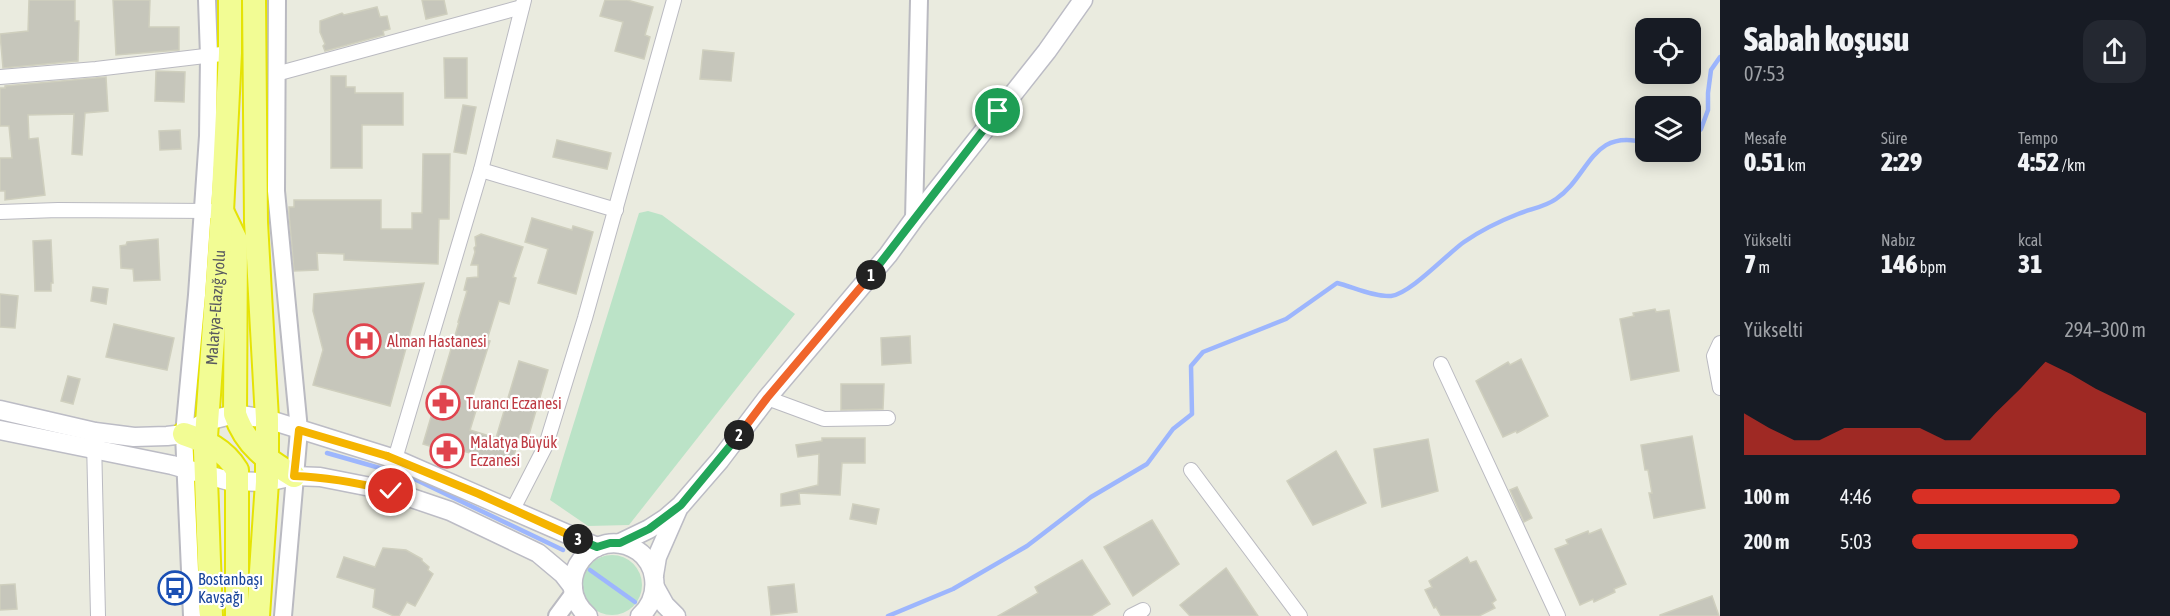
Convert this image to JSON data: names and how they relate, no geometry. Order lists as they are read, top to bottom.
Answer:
{
  "streets": {
    "highway": ["Malatya-Elazığ yolu"]
  },
  "places": {
    "hospital": ["Alman Hastanesi"],
    "pharmacy": ["Turancı Eczanesi", "Malatya Büyük Eczanesi"],
    "bus stop": ["Bostanbaşı Kavşağı"]
  },
  "page": {
    "heading": ["Sabah koşusu", "07:53"],
    "stats": [
      ["Mesafe", "0.51 km"],
      ["Süre", "2:29"],
      ["Tempo", "4:52 /km"],
      ["Yükselti", "7 m"],
      ["Nabız", "146 bpm"],
      ["kcal", "31"]
    ],
    "pins": ["1", "2", "3"],
    "chart": ["Yükselti", "294–300 m"],
    "list": [
      {
        "name": "100 m",
        "note": "4:46"
      },
      {
        "name": "200 m",
        "note": "5:03"
      }
    ]
  }
}
